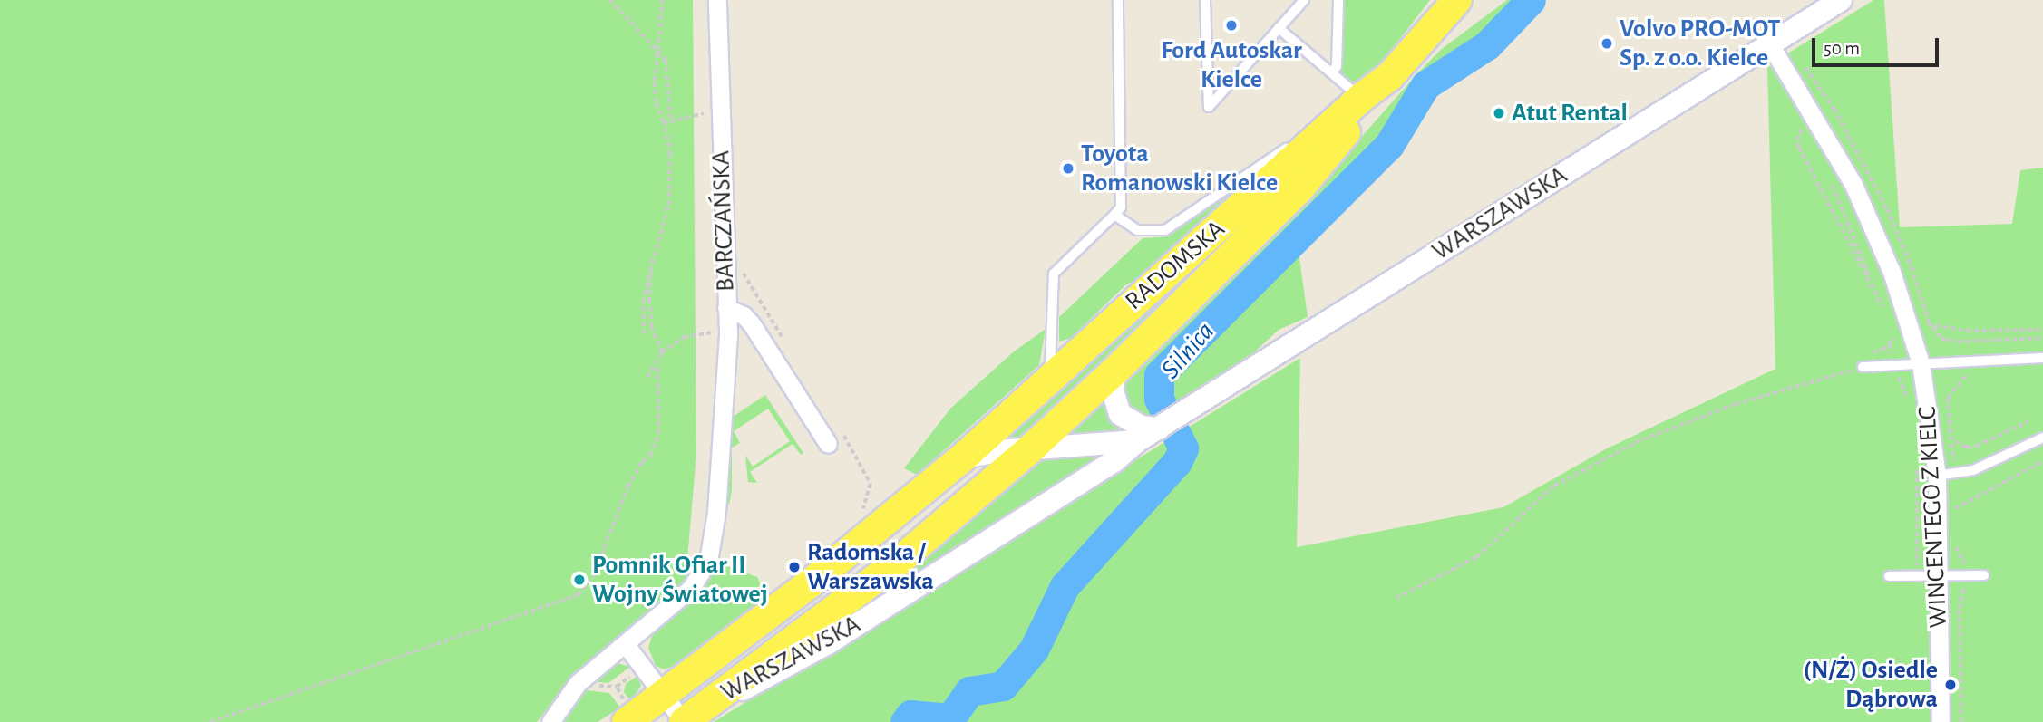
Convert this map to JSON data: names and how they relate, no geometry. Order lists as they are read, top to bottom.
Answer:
{
  "streets": {
    "main road": ["WARSZAWSKA", "RADOMSKA"],
    "street": ["BARCZAŃSKA", "WINCENTEGO Z KIELC"]
  },
  "crossings": [
    ["WARSZAWSKA", "RADOMSKA"],
    ["WARSZAWSKA", "WINCENTEGO Z KIELC"]
  ],
  "water": ["Silnica"],
  "places": [
    "Ford Autoskar Kielce",
    "Volvo PRO-MOT Sp. z o.o. Kielce",
    "Atut Rental",
    "Toyota Romanowski Kielce",
    "Radomska / Warszawska",
    "Pomnik Ofiar II Wojny Światowej",
    "(N/Ż) Osiedle Dąbrowa"
  ],
  "scale_bar": "50 m"
}
